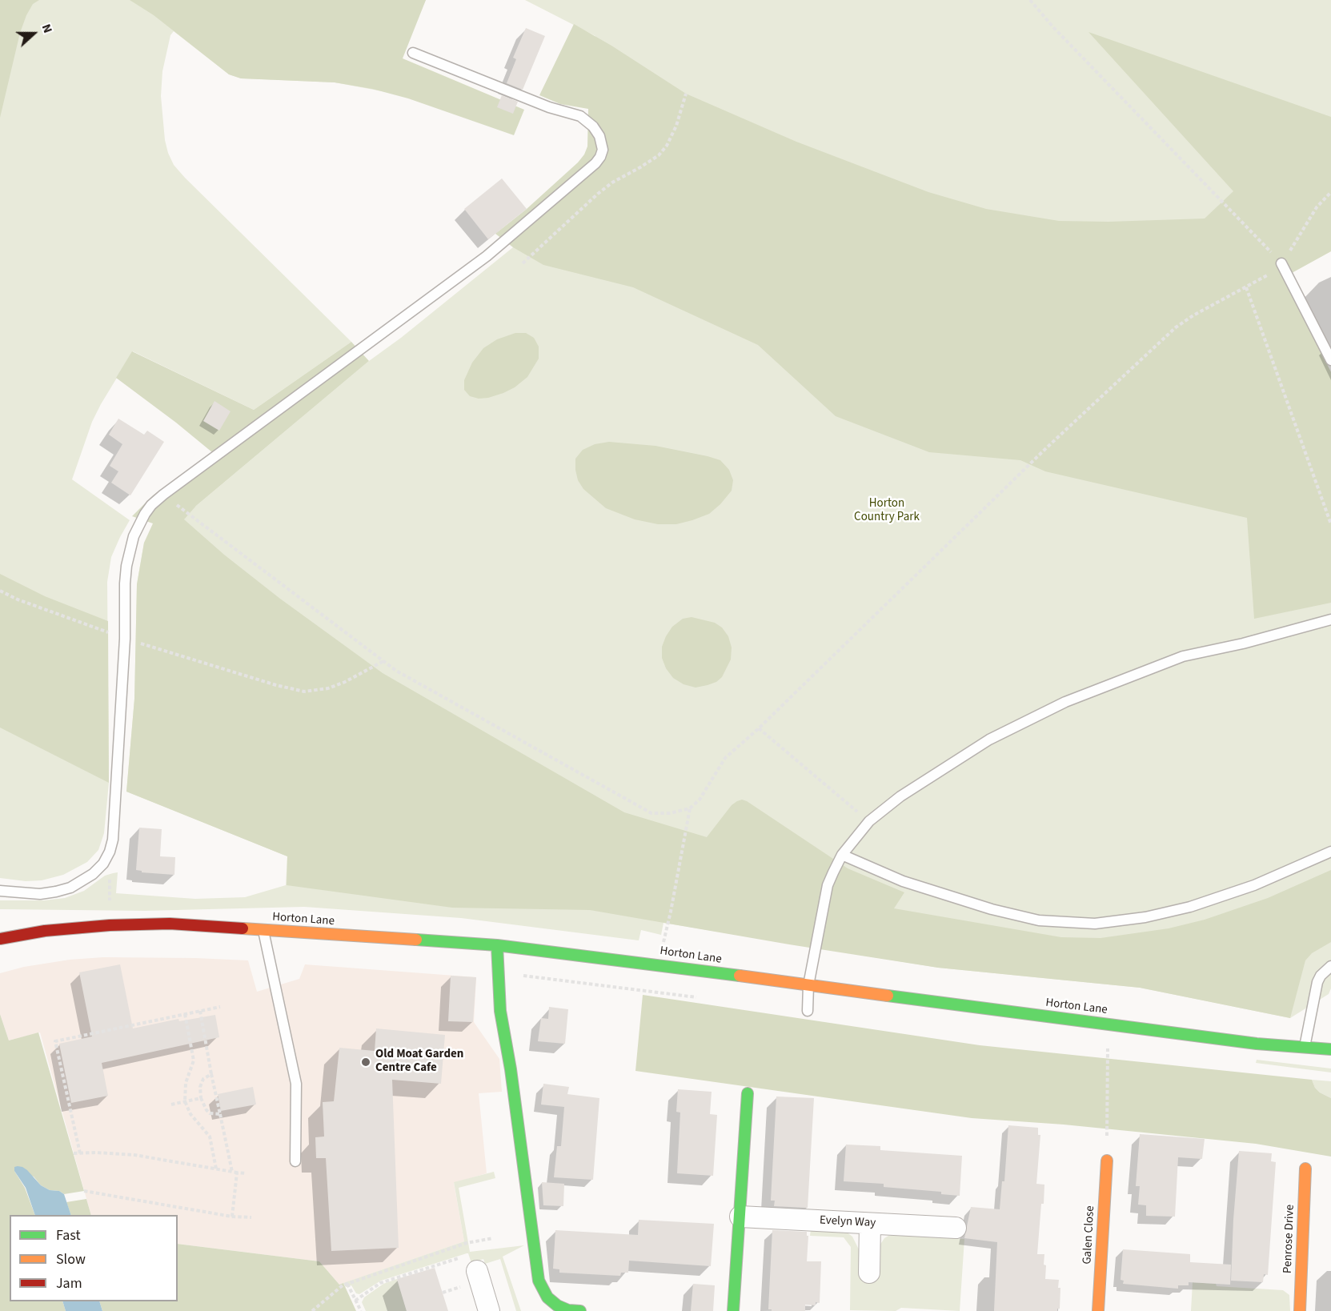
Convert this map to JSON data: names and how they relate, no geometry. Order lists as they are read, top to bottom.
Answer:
{
  "streets": {
    "street": [
      "Horton Lane",
      "Evelyn Way",
      "Galen Close",
      "Penrose Drive"
    ]
  },
  "parks": ["Horton Country Park"],
  "places": ["Old Moat Garden Centre Cafe"],
  "legend": ["Fast", "Slow", "Jam"],
  "north": "right"
}
